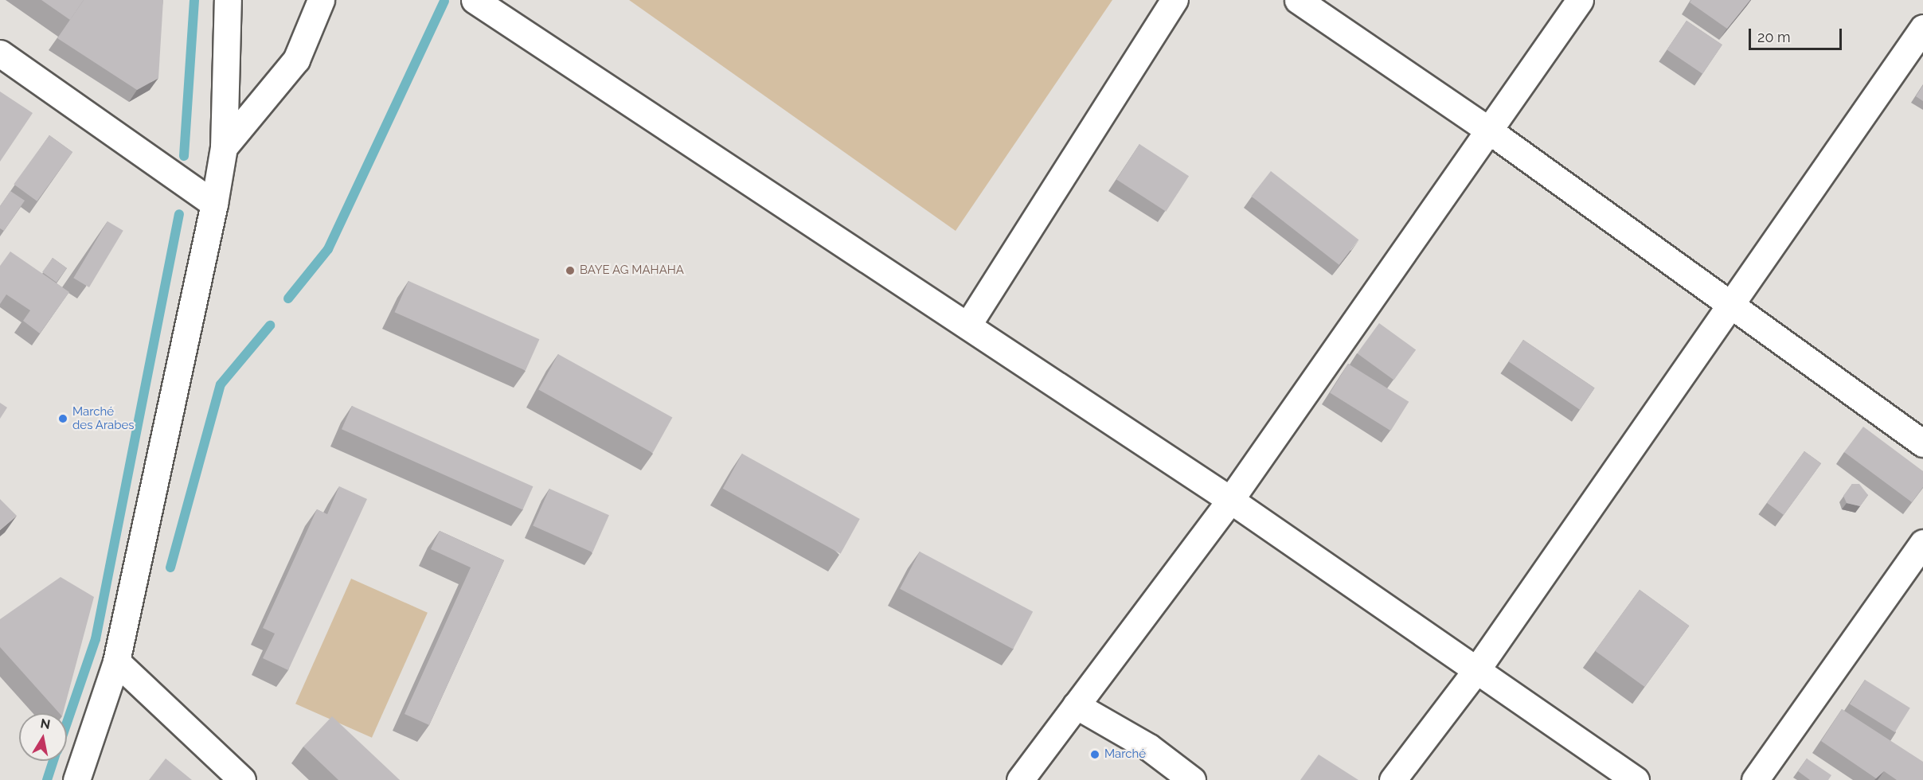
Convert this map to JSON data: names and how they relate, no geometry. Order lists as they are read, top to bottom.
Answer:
{
  "places": ["BAYE AG MAHAHA", "Marché des Arabes", "Marché"],
  "scale_bar": "20 m",
  "north": "top"
}
